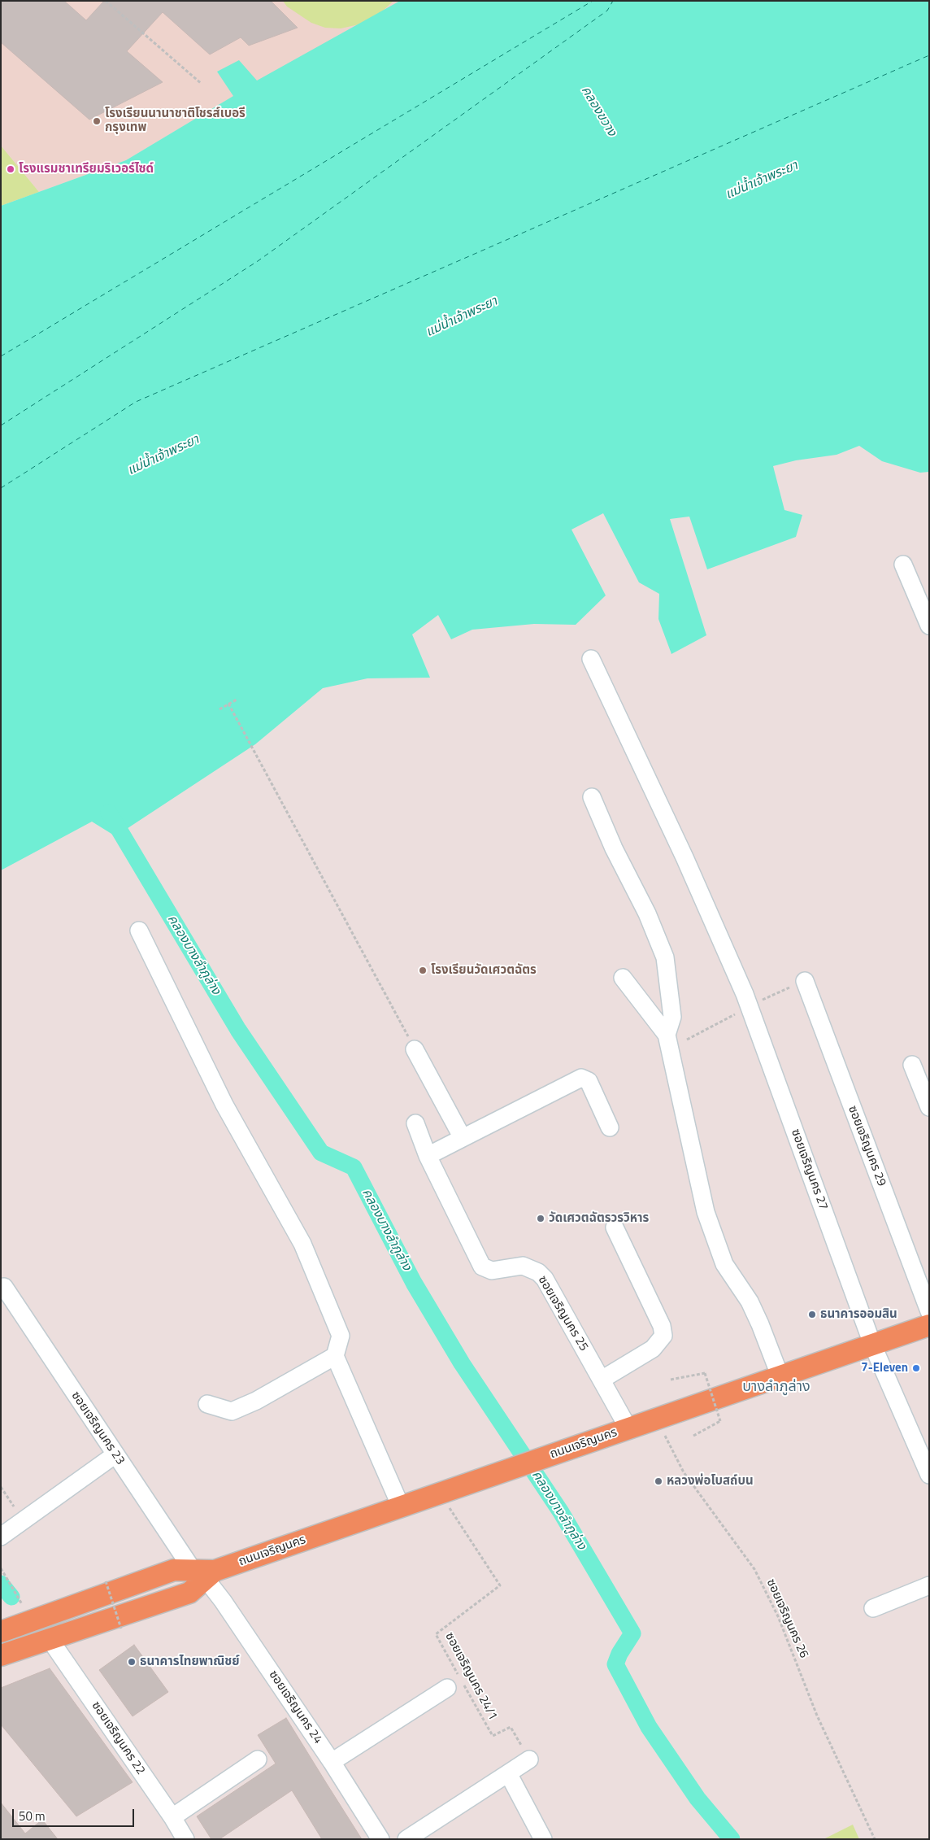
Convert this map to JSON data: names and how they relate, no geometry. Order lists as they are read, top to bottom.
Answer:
{
  "streets": {
    "main road": ["ถนนเจริญนคร"],
    "street": [
      "ซอยเจริญนคร 29",
      "ซอยเจริญนคร 27",
      "ซอยเจริญนคร 25",
      "ซอยเจริญนคร 23",
      "ซอยเจริญนคร 24",
      "ซอยเจริญนคร 22"
    ],
    "path": ["ซอยเจริญนคร 26", "ซอยเจริญนคร 24/1"]
  },
  "crossings": [
    ["ซอยเจริญนคร 27", "ถนนเจริญนคร"],
    ["ซอยเจริญนคร 25", "ถนนเจริญนคร"],
    ["ซอยเจริญนคร 23", "ถนนเจริญนคร"],
    ["ซอยเจริญนคร 23", "ซอยเจริญนคร 24"],
    ["ถนนเจริญนคร", "ซอยเจริญนคร 26"],
    ["ถนนเจริญนคร", "ซอยเจริญนคร 24/1"],
    ["ถนนเจริญนคร", "ซอยเจริญนคร 24"],
    ["ถนนเจริญนคร", "ซอยเจริญนคร 22"]
  ],
  "districts": ["บางลำภูล่าง"],
  "water": ["คลองขวาง", "แม่น้ำเจ้าพระยา", "คลองบางลำภูล่าง"],
  "places": [
    "โรงเรียนนานาชาติโชรส์เบอรี กรุงเทพ",
    "โรงแรมชาเทรียมริเวอร์ไซด์",
    "โรงเรียนวัดเศวตฉัตร",
    "วัดเศวตฉัตรวรวิหาร",
    "ธนาคารออมสิน",
    "7-Eleven",
    "หลวงพ่อโบสถ์บน",
    "ธนาคารไทยพาณิชย์"
  ],
  "scale_bar": "50 m"
}
